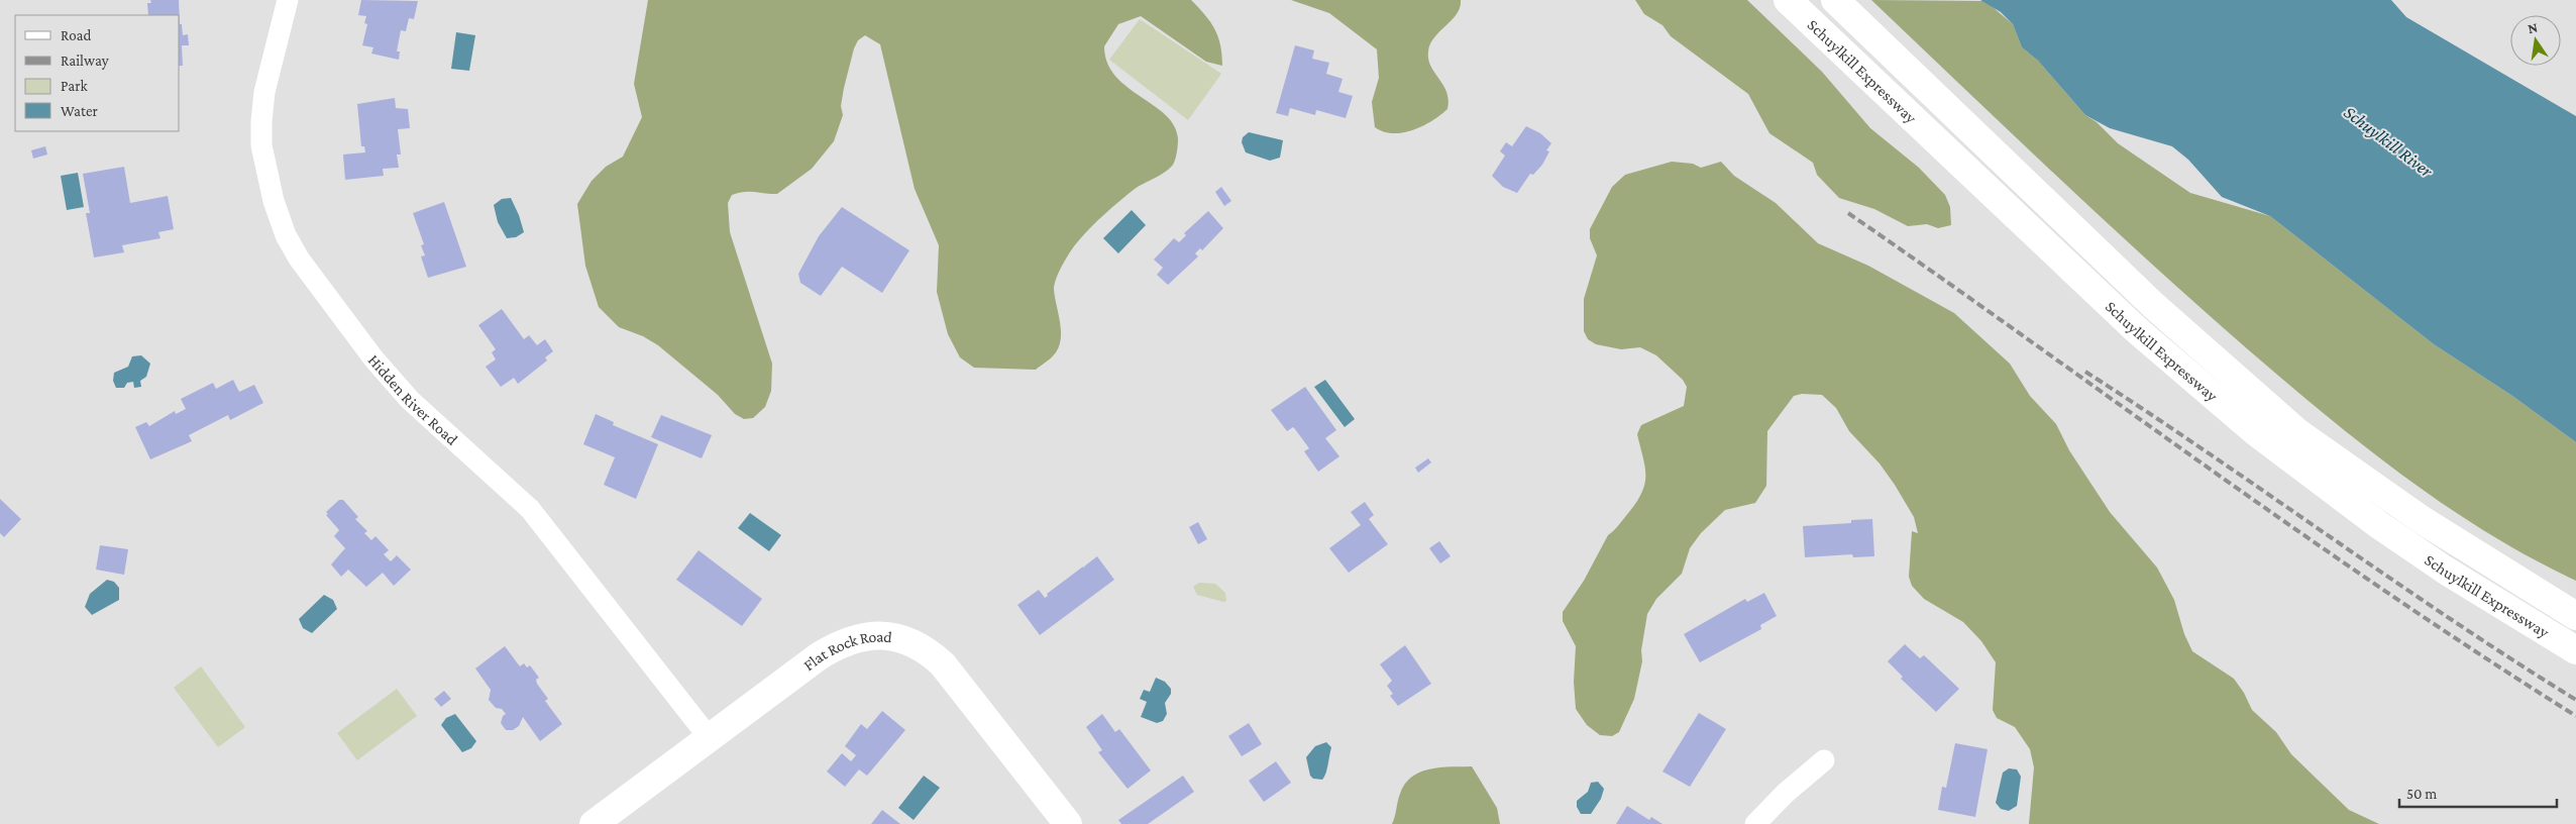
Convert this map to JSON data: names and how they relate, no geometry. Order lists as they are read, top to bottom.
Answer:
{
  "streets": {
    "main road": ["Schuylkill Expressway", "Flat Rock Road"],
    "street": ["Hidden River Road"]
  },
  "crossings": [
    ["Hidden River Road", "Flat Rock Road"]
  ],
  "water": ["Schuylkill River"],
  "legend": [
    "Road",
    "Railway",
    "Park",
    "Water"
  ],
  "scale_bar": "50 m",
  "north": "top"
}
